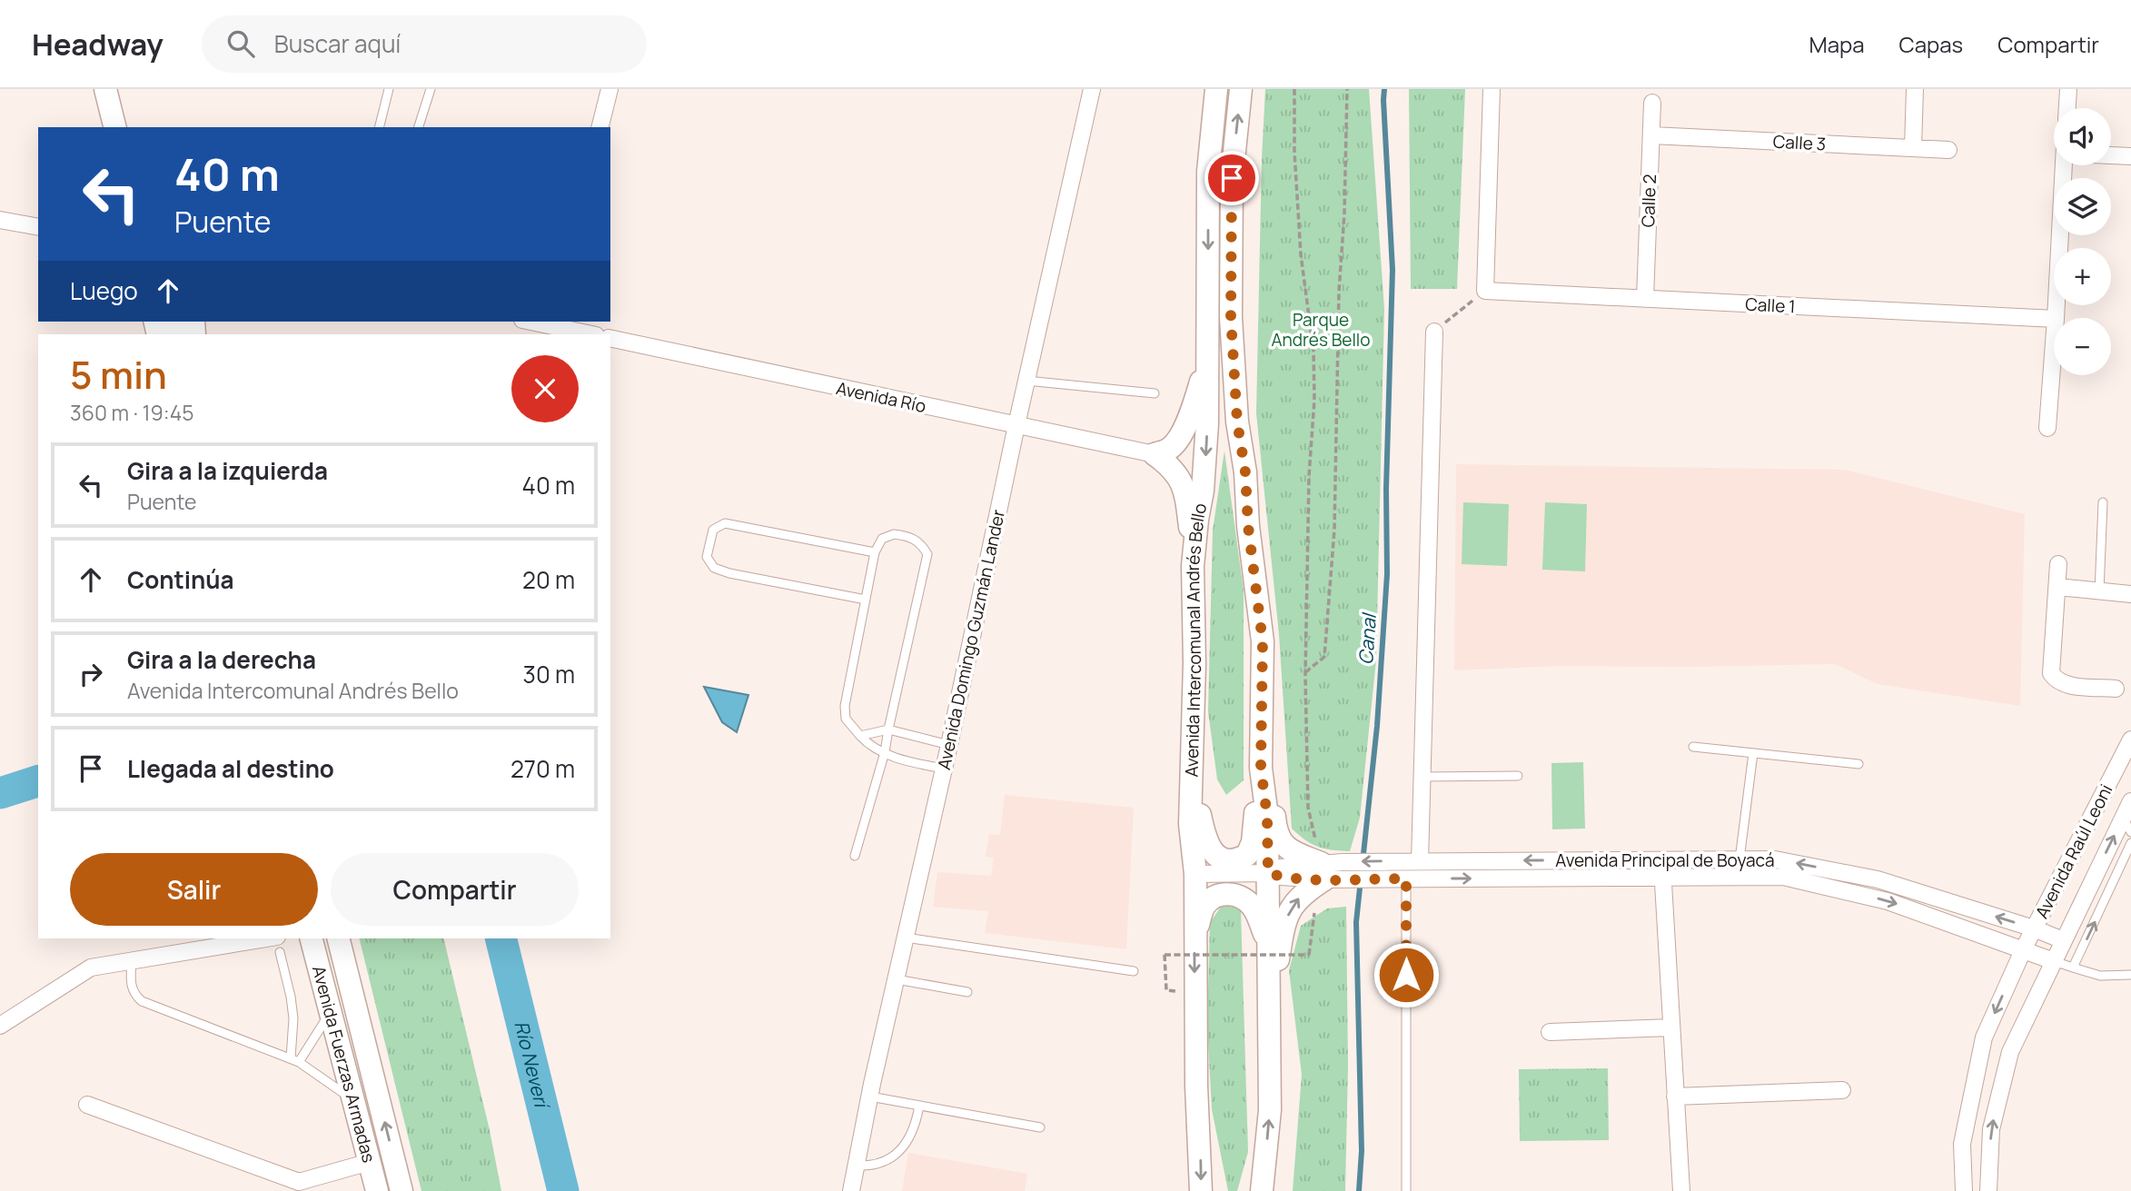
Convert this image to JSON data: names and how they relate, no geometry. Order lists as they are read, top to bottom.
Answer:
{
  "streets": {
    "main road": ["Avenida Intercomunal Andrés Bello", "Avenida Fuerzas Armadas"],
    "street": [
      "Calle 3",
      "Calle 2",
      "Calle 1",
      "Avenida Río",
      "Avenida Domingo Guzmán Lander",
      "Avenida Raúl Leoni",
      "Avenida Principal de Boyacá"
    ]
  },
  "crossings": [
    ["Calle 3", "Calle 2"],
    ["Calle 2", "Calle 1"],
    ["Avenida Río", "Avenida Domingo Guzmán Lander"],
    ["Avenida Raúl Leoni", "Avenida Principal de Boyacá"]
  ],
  "water": ["Canal", "Río Neverí"],
  "parks": ["Parque Andrés Bello"],
  "page": {
    "header": "Headway",
    "search": "Buscar aquí",
    "nav": ["Mapa", "Capas", "Compartir"],
    "map_buttons": ["+", "−"],
    "turn": ["40 m", "Puente"],
    "then": "Luego",
    "heading": ["5 min", "360 m · 19:45"],
    "list": [
      {
        "name": "Gira a la izquierda",
        "note": "Puente",
        "value": "40 m"
      },
      {
        "name": "Continúa",
        "value": "20 m"
      },
      {
        "name": "Gira a la derecha",
        "note": "Avenida Intercomunal Andrés Bello",
        "value": "30 m"
      },
      {
        "name": "Llegada al destino",
        "value": "270 m"
      }
    ],
    "buttons": ["Salir", "Compartir"]
  }
}
